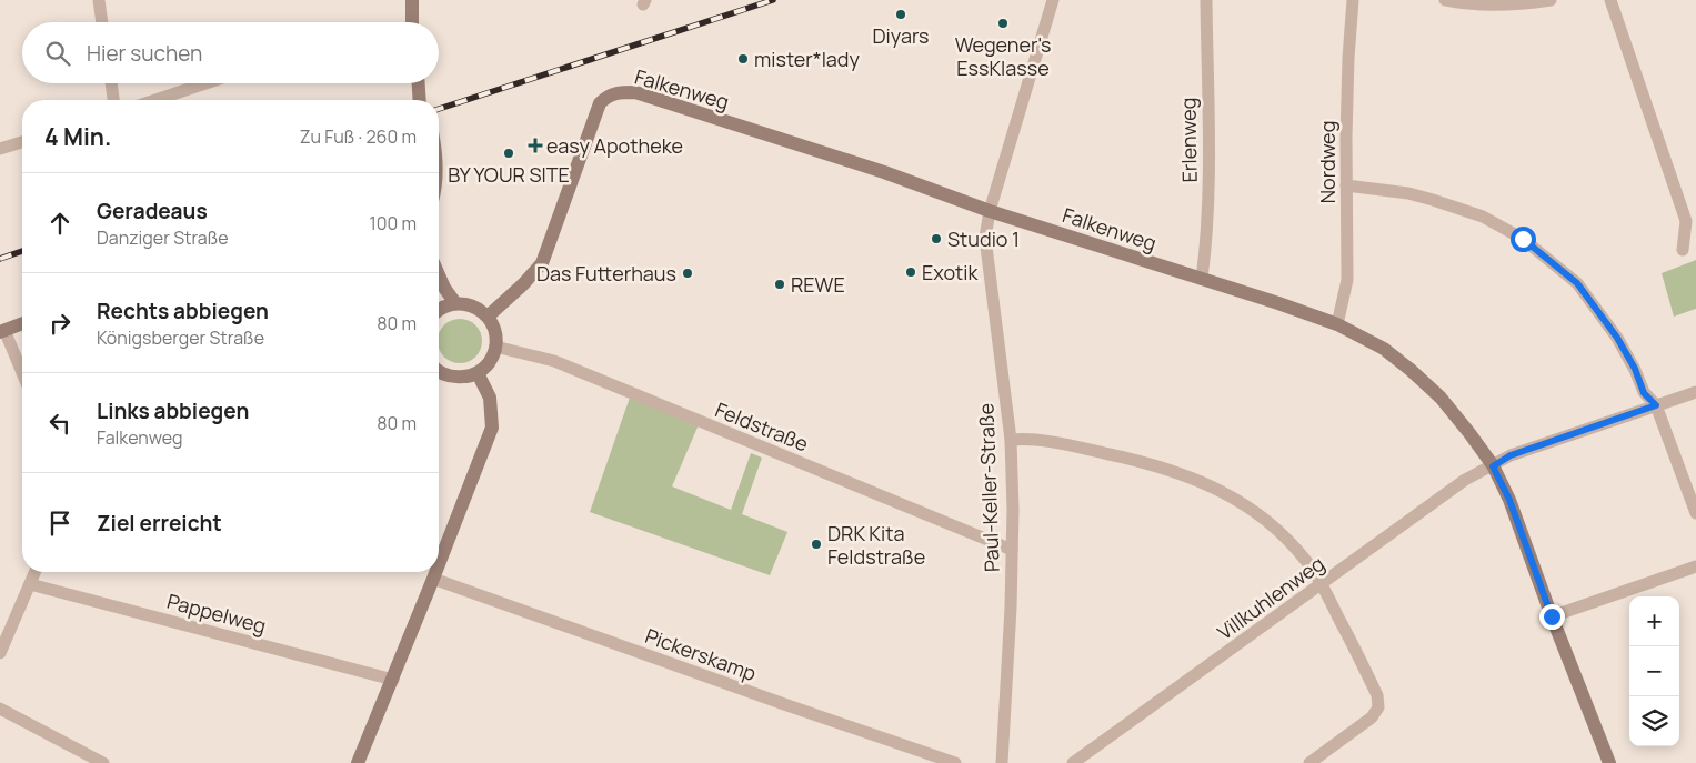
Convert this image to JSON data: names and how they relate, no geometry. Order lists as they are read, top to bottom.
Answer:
{
  "streets": {
    "main road": ["Falkenweg"],
    "street": [
      "Erlenweg",
      "Nordweg",
      "Feldstraße",
      "Paul-Keller-Straße",
      "Villkuhlenweg",
      "Pappelweg",
      "Pickerskamp"
    ]
  },
  "crossings": [
    ["Falkenweg", "Erlenweg"],
    ["Falkenweg", "Nordweg"],
    ["Falkenweg", "Paul-Keller-Straße"],
    ["Falkenweg", "Villkuhlenweg"],
    ["Feldstraße", "Paul-Keller-Straße"]
  ],
  "places": {
    "other": [
      "Diyars",
      "Wegener's EssKlasse",
      "mister*lady",
      "BY YOUR SITE",
      "Studio 1",
      "Exotik",
      "Das Futterhaus",
      "REWE",
      "DRK Kita Feldstraße"
    ],
    "health": ["easy Apotheke"]
  },
  "page": {
    "search": "Hier suchen",
    "heading": ["4 Min.", "Zu Fuß · 260 m"],
    "list": [
      ["Geradeaus", "Danziger Straße", "100 m"],
      ["Rechts abbiegen", "Königsberger Straße", "80 m"],
      ["Links abbiegen", "Falkenweg", "80 m"],
      "Ziel erreicht"
    ],
    "map_buttons": ["+", "−"]
  }
}
